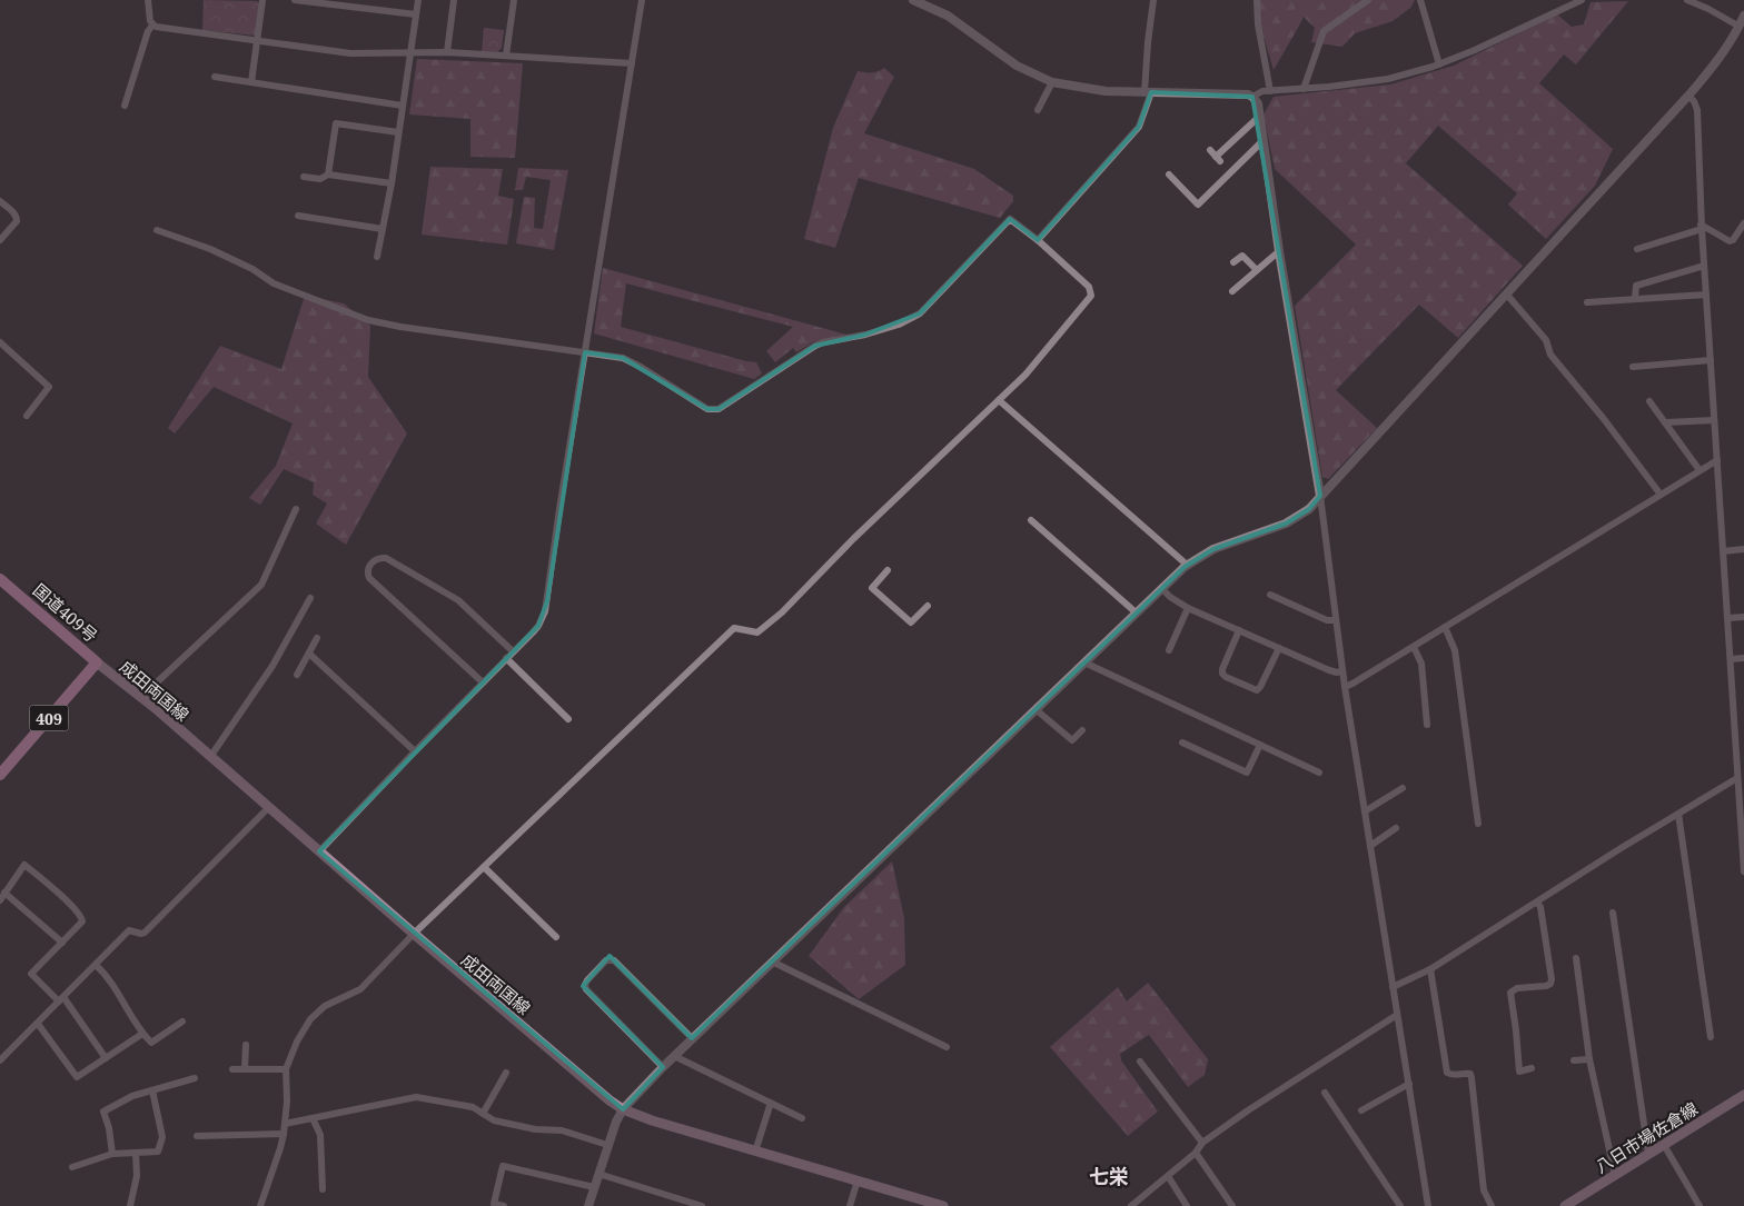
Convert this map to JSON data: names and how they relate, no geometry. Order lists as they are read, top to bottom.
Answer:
{
  "streets": {
    "highway": ["国道409号", "409"],
    "main road": ["成田両国線", "八日市場佐倉線"]
  },
  "crossings": [
    ["国道409号", "成田両国線"]
  ],
  "districts": ["七栄"]
}
